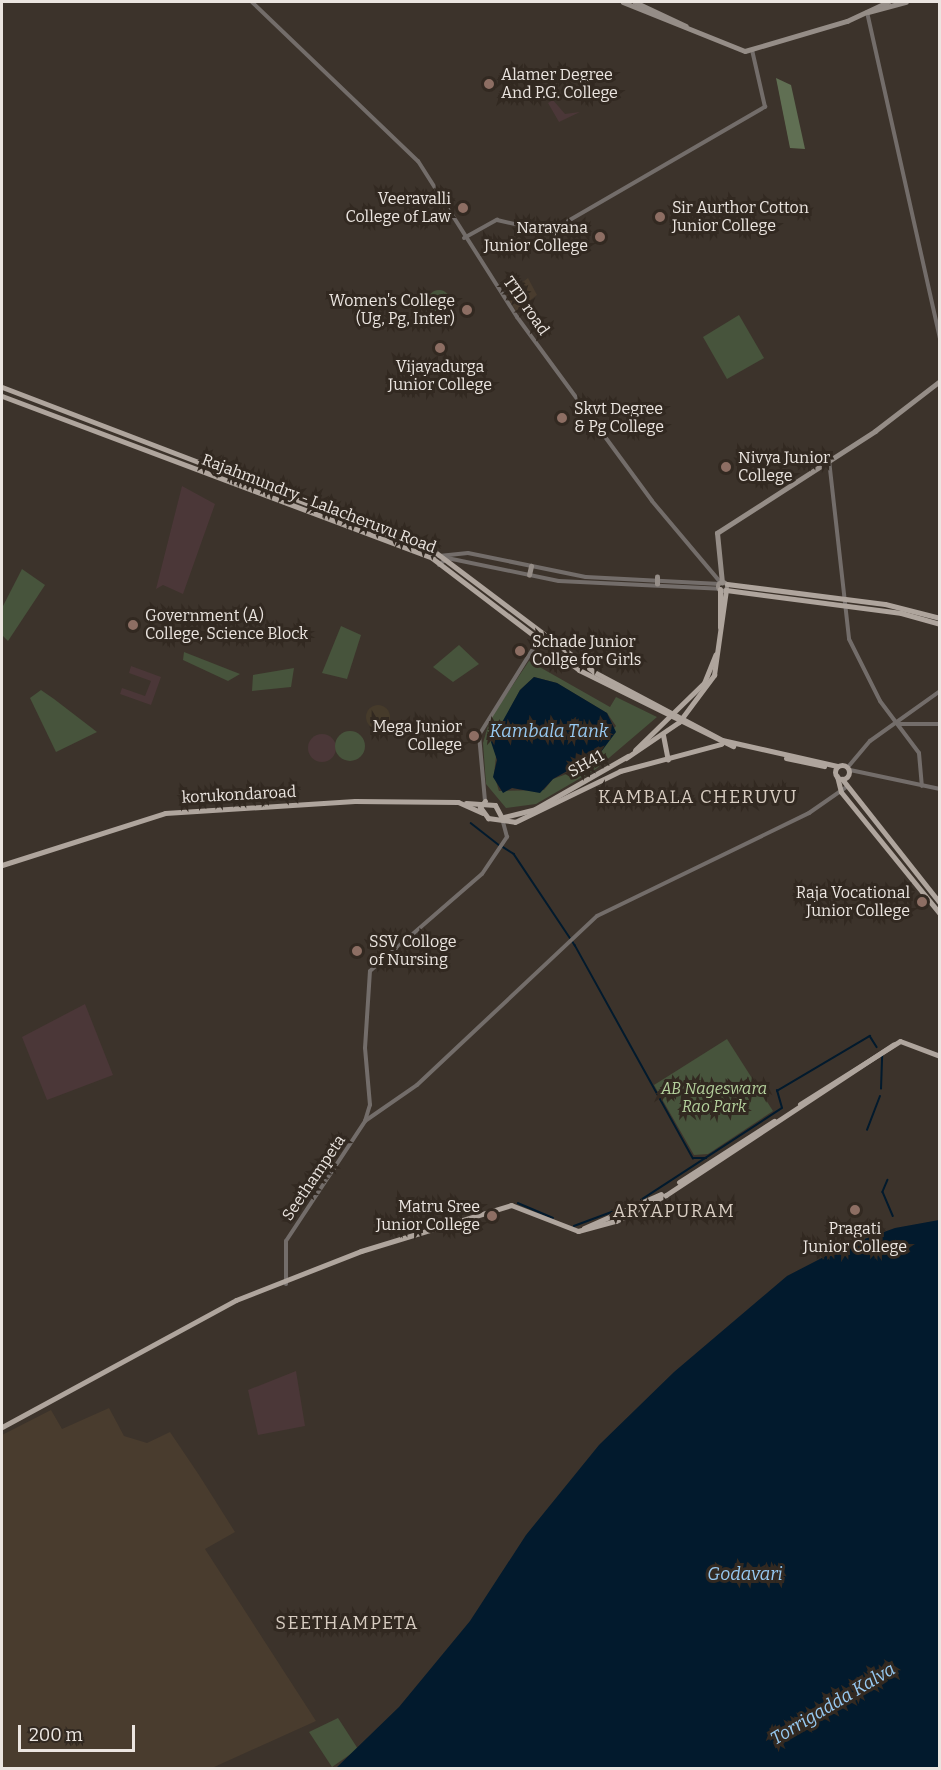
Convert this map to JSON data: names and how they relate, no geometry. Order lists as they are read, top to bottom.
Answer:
{
  "streets": {
    "main road": ["Rajahmundry - Lalacheruvu Road", "SH41", "korukondaroad"],
    "street": ["TTD road", "Seethampeta"]
  },
  "crossings": [
    ["TTD road", "SH41"],
    ["Rajahmundry - Lalacheruvu Road", "SH41"],
    ["SH41", "korukondaroad"]
  ],
  "districts": ["KAMBALA CHERUVU", "ARYAPURAM", "SEETHAMPETA"],
  "water": ["Kambala Tank", "Godavari", "Torrigadda Kalva"],
  "parks": ["AB Nageswara Rao Park"],
  "places": [
    "Alamer Degree And P.G. College",
    "Veeravalli College of Law",
    "Sir Aurthor Cotton Junior College",
    "Narayana Junior College",
    "Women's College (Ug, Pg, Inter)",
    "Vijayadurga Junior College",
    "Skvt Degree & Pg College",
    "Nivya Junior College",
    "Government (A) College, Science Block",
    "Schade Junior Collge for Girls",
    "Mega Junior College",
    "Raja Vocational Junior College",
    "SSV Colloge of Nursing",
    "Pragati Junior College",
    "Matru Sree Junior College"
  ],
  "scale_bar": "200 m"
}
